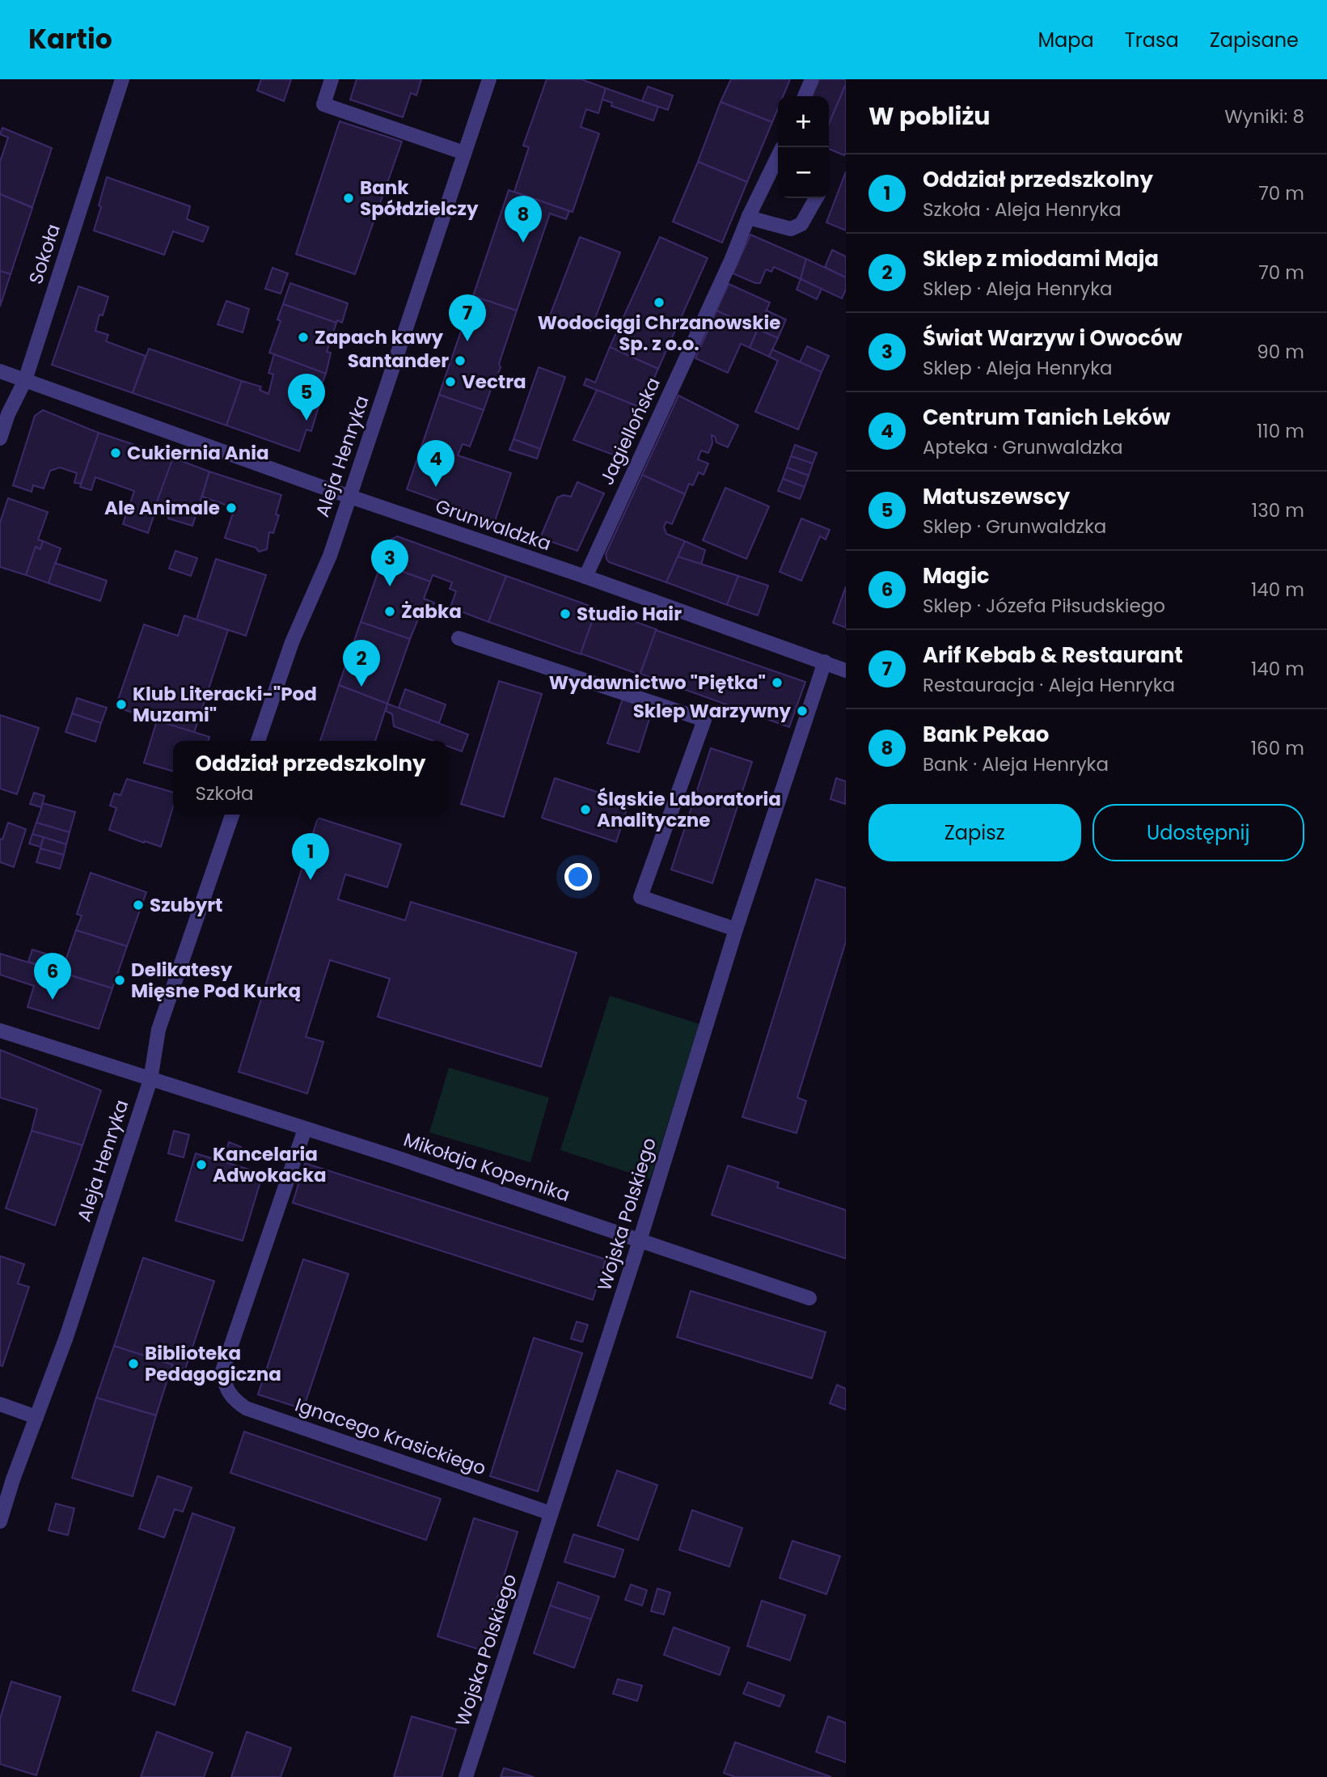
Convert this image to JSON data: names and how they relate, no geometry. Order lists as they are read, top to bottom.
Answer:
{
  "streets": {
    "street": [
      "Sokoła",
      "Jagiellońska",
      "Aleja Henryka",
      "Grunwaldzka",
      "Mikołaja Kopernika",
      "Wojska Polskiego",
      "Ignacego Krasickiego"
    ]
  },
  "crossings": [
    ["Sokoła", "Grunwaldzka"],
    ["Jagiellońska", "Grunwaldzka"],
    ["Aleja Henryka", "Grunwaldzka"],
    ["Aleja Henryka", "Mikołaja Kopernika"],
    ["Grunwaldzka", "Wojska Polskiego"],
    ["Mikołaja Kopernika", "Wojska Polskiego"],
    ["Mikołaja Kopernika", "Ignacego Krasickiego"],
    ["Wojska Polskiego", "Ignacego Krasickiego"]
  ],
  "places": [
    "Bank Spółdzielczy",
    "Wodociągi Chrzanowskie Sp. z o.o.",
    "Zapach kawy",
    "Santander",
    "Vectra",
    "Cukiernia Ania",
    "Ale Animale",
    "Żabka",
    "Studio Hair",
    "Wydawnictwo \"Piętka\"",
    "Klub Literacki-\"Pod Muzami\"",
    "Sklep Warzywny",
    "Śląskie Laboratoria Analityczne",
    "Szubyrt",
    "Delikatesy Mięsne Pod Kurką",
    "Kancelaria Adwokacka",
    "Biblioteka Pedagogiczna"
  ],
  "page": {
    "header": "Kartio",
    "nav": ["Mapa", "Trasa", "Zapisane"],
    "heading": ["W pobliżu", "Wyniki: 8"],
    "map_buttons": ["+", "−"],
    "list": [
      {
        "mark": "1",
        "name": "Oddział przedszkolny",
        "note": "Szkoła · Aleja Henryka",
        "value": "70 m"
      },
      {
        "mark": "2",
        "name": "Sklep z miodami Maja",
        "note": "Sklep · Aleja Henryka",
        "value": "70 m"
      },
      {
        "mark": "3",
        "name": "Świat Warzyw i Owoców",
        "note": "Sklep · Aleja Henryka",
        "value": "90 m"
      },
      {
        "mark": "4",
        "name": "Centrum Tanich Leków",
        "note": "Apteka · Grunwaldzka",
        "value": "110 m"
      },
      {
        "mark": "5",
        "name": "Matuszewscy",
        "note": "Sklep · Grunwaldzka",
        "value": "130 m"
      },
      {
        "mark": "6",
        "name": "Magic",
        "note": "Sklep · Józefa Piłsudskiego",
        "value": "140 m"
      },
      {
        "mark": "7",
        "name": "Arif Kebab & Restaurant",
        "note": "Restauracja · Aleja Henryka",
        "value": "140 m"
      },
      {
        "mark": "8",
        "name": "Bank Pekao",
        "note": "Bank · Aleja Henryka",
        "value": "160 m"
      }
    ],
    "pins": [
      "8",
      "7",
      "5",
      "4",
      "3",
      "2",
      "1",
      "6"
    ],
    "popup": ["Oddział przedszkolny", "Szkoła"],
    "buttons": ["Zapisz", "Udostępnij"]
  }
}
